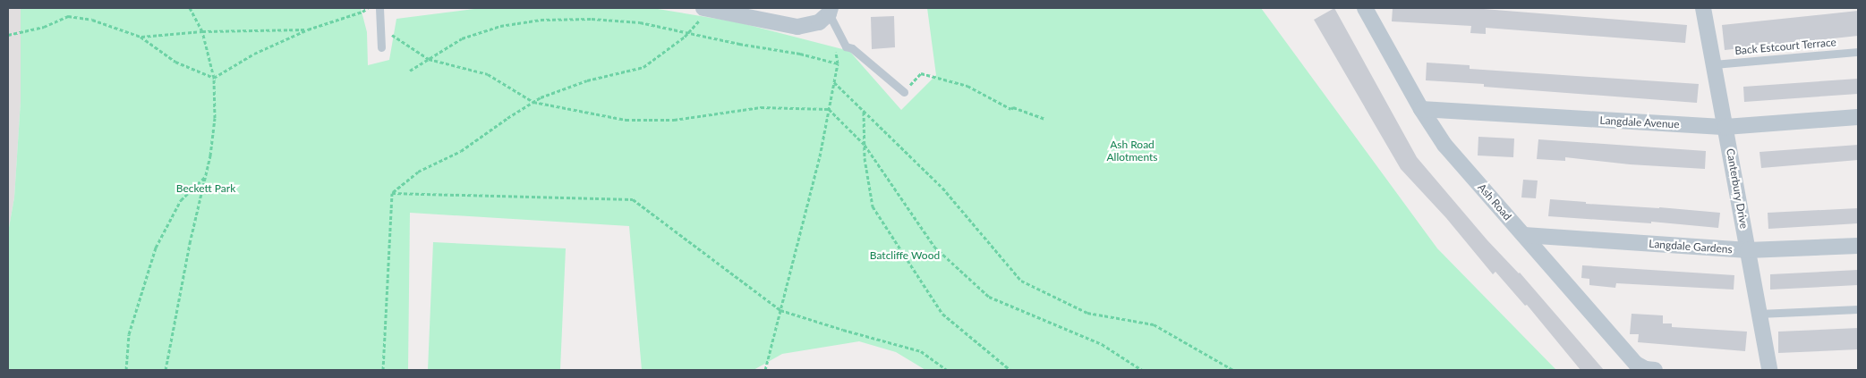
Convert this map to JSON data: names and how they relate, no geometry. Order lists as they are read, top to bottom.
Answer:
{
  "streets": {
    "street": [
      "Langdale Avenue",
      "Canterbury Drive",
      "Ash Road",
      "Langdale Gardens"
    ],
    "lane": ["Back Estcourt Terrace"]
  },
  "crossings": [
    ["Back Estcourt Terrace", "Canterbury Drive"],
    ["Langdale Avenue", "Canterbury Drive"],
    ["Langdale Avenue", "Ash Road"],
    ["Canterbury Drive", "Langdale Gardens"],
    ["Ash Road", "Langdale Gardens"]
  ],
  "parks": ["Ash Road Allotments", "Beckett Park", "Batcliffe Wood"]
}
